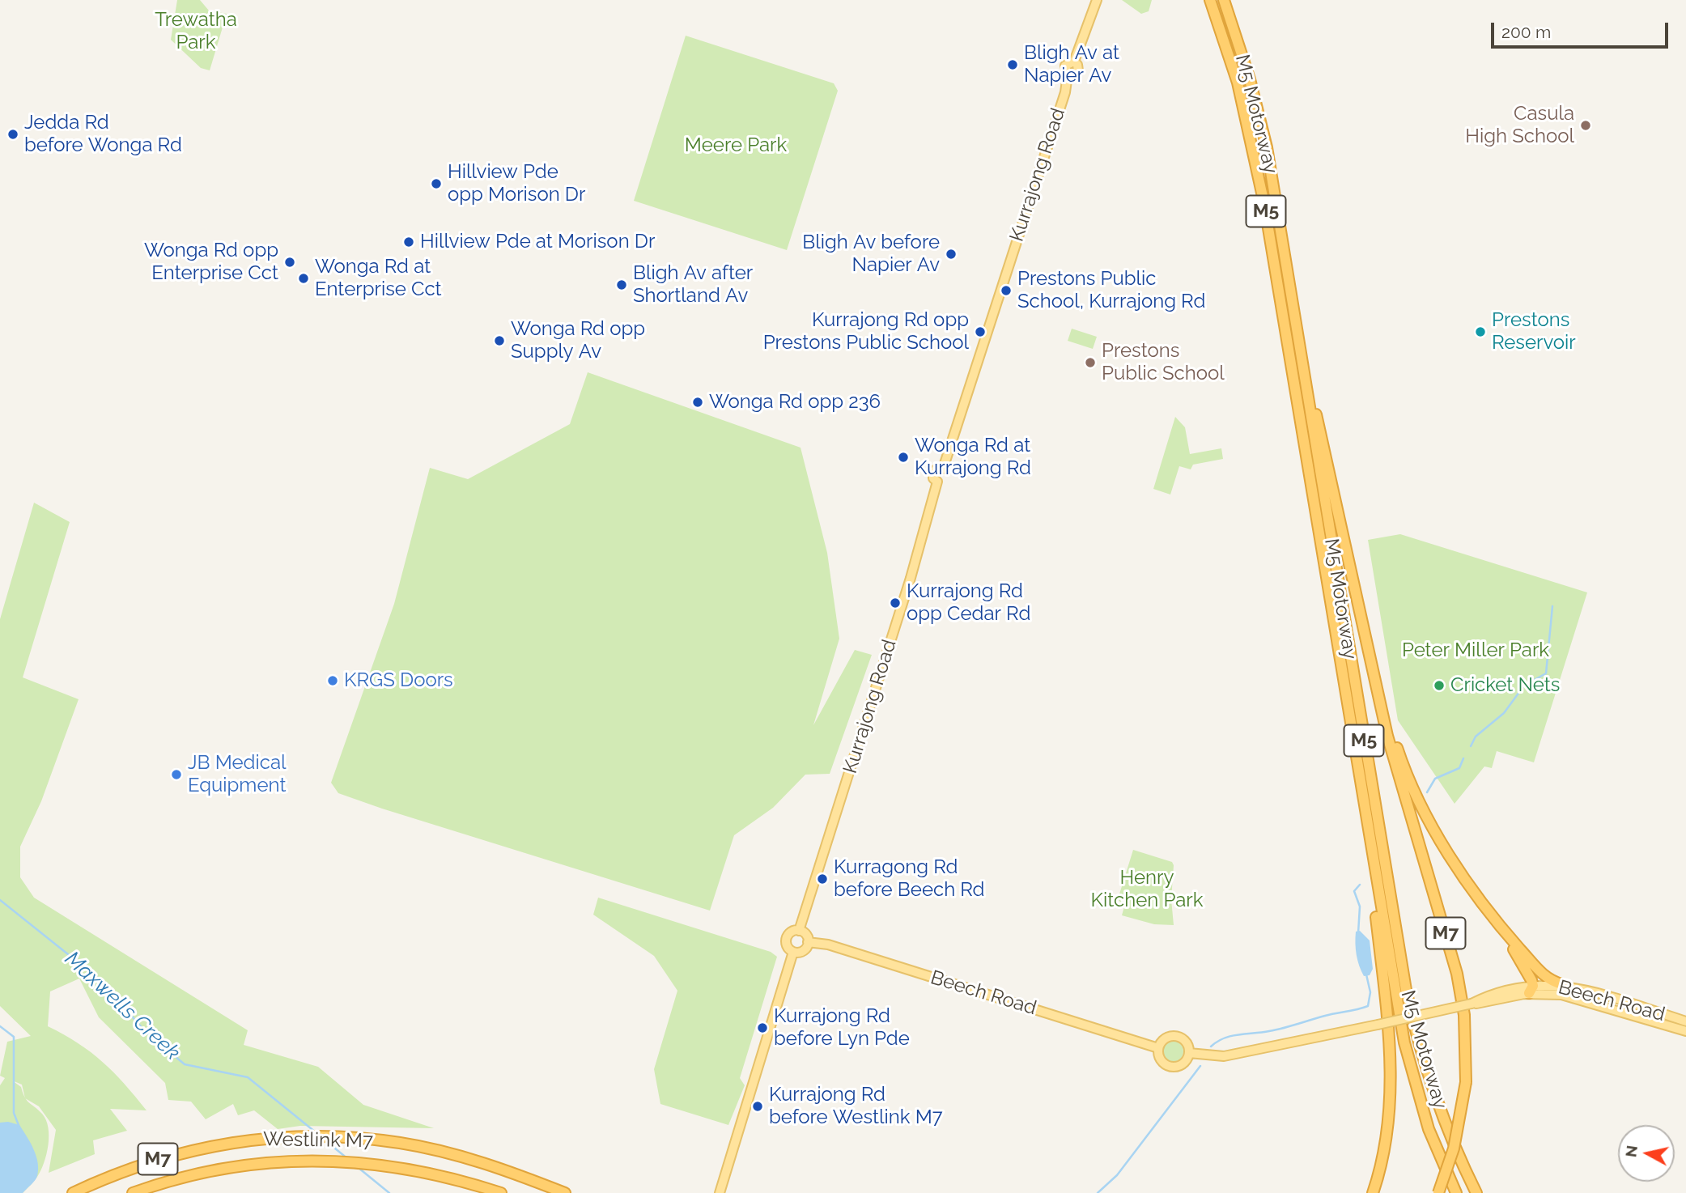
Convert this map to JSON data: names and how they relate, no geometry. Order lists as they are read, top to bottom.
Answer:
{
  "streets": {
    "highway": [
      "M5 Motorway",
      "M5",
      "M7",
      "Westlink M7"
    ],
    "main road": ["Kurrajong Road", "Beech Road"]
  },
  "crossings": [
    ["M5 Motorway", "M5"],
    ["Kurrajong Road", "Beech Road"]
  ],
  "water": ["Maxwells Creek"],
  "parks": [
    "Trewatha Park",
    "Meere Park",
    "Peter Miller Park",
    "Henry Kitchen Park"
  ],
  "places": [
    "Bligh Av at Napier Av",
    "Casula High School",
    "Jedda Rd before Wonga Rd",
    "Hillview Pde opp Morison Dr",
    "Hillview Pde at Morison Dr",
    "Bligh Av before Napier Av",
    "Wonga Rd opp Enterprise Cct",
    "Wonga Rd at Enterprise Cct",
    "Bligh Av after Shortland Av",
    "Prestons Public School, Kurrajong Rd",
    "Kurrajong Rd opp Prestons Public School",
    "Prestons Reservoir",
    "Wonga Rd opp Supply Av",
    "Prestons Public School",
    "Wonga Rd opp 236",
    "Wonga Rd at Kurrajong Rd",
    "Kurrajong Rd opp Cedar Rd",
    "KRGS Doors",
    "Cricket Nets",
    "JB Medical Equipment",
    "Kurragong Rd before Beech Rd",
    "Kurrajong Rd before Lyn Pde",
    "Kurrajong Rd before Westlink M7"
  ],
  "scale_bar": "200 m",
  "north": "left"
}
